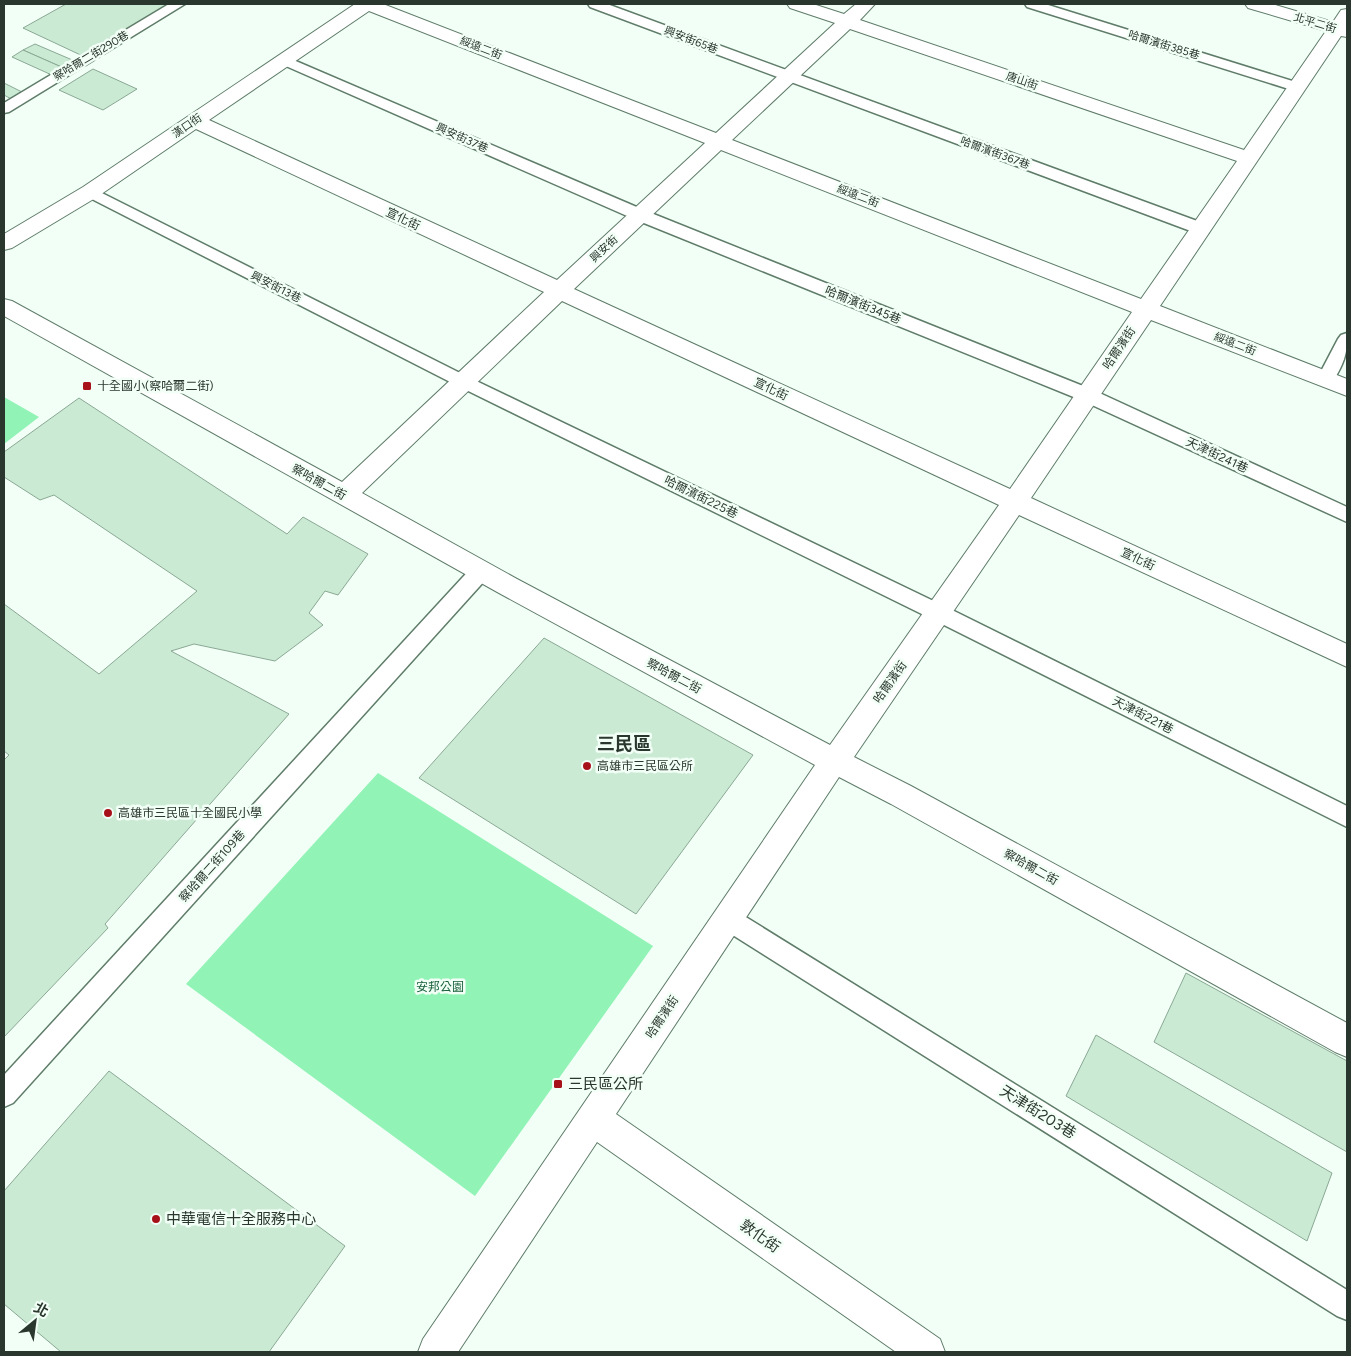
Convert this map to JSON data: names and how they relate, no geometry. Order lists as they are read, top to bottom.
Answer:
{
  "streets": {
    "street": [
      "北平二街",
      "綏遠二街",
      "唐山街",
      "漢口街",
      "宣化街",
      "興安街",
      "哈爾濱街",
      "察哈爾二街",
      "敦化街"
    ],
    "lane": [
      "興安街65巷",
      "哈爾濱街385巷",
      "察哈爾二街290巷",
      "興安街37巷",
      "哈爾濱街367巷",
      "興安街13巷",
      "哈爾濱街345巷",
      "天津街241巷",
      "哈爾濱街225巷",
      "天津街221巷",
      "察哈爾二街109巷",
      "天津街203巷"
    ]
  },
  "crossings": [
    ["北平二街", "哈爾濱街"],
    ["興安街65巷", "哈爾濱街367巷"],
    ["興安街65巷", "興安街"],
    ["哈爾濱街385巷", "哈爾濱街"],
    ["綏遠二街", "漢口街"],
    ["綏遠二街", "興安街"],
    ["綏遠二街", "哈爾濱街"],
    ["唐山街", "興安街"],
    ["唐山街", "哈爾濱街"],
    ["漢口街", "興安街37巷"],
    ["漢口街", "宣化街"],
    ["漢口街", "興安街13巷"],
    ["興安街37巷", "興安街"],
    ["興安街37巷", "哈爾濱街345巷"],
    ["哈爾濱街367巷", "興安街"],
    ["哈爾濱街367巷", "哈爾濱街"],
    ["宣化街", "興安街"],
    ["宣化街", "哈爾濱街"],
    ["興安街", "興安街13巷"],
    ["興安街", "哈爾濱街345巷"],
    ["興安街", "察哈爾二街"],
    ["興安街", "哈爾濱街225巷"],
    ["興安街13巷", "哈爾濱街225巷"],
    ["哈爾濱街345巷", "哈爾濱街"],
    ["哈爾濱街345巷", "天津街241巷"],
    ["哈爾濱街", "天津街241巷"],
    ["哈爾濱街", "察哈爾二街"],
    ["哈爾濱街", "哈爾濱街225巷"],
    ["哈爾濱街", "天津街221巷"],
    ["哈爾濱街", "天津街203巷"],
    ["哈爾濱街", "敦化街"],
    ["察哈爾二街", "察哈爾二街109巷"],
    ["哈爾濱街225巷", "天津街221巷"]
  ],
  "districts": ["三民區"],
  "parks": ["安邦公園"],
  "places": {
    "transit": ["十全國小(察哈爾二街)", "三民區公所"],
    "other": ["高雄市三民區公所", "高雄市三民區十全國民小學", "中華電信十全服務中心"]
  },
  "north": "top right"
}
